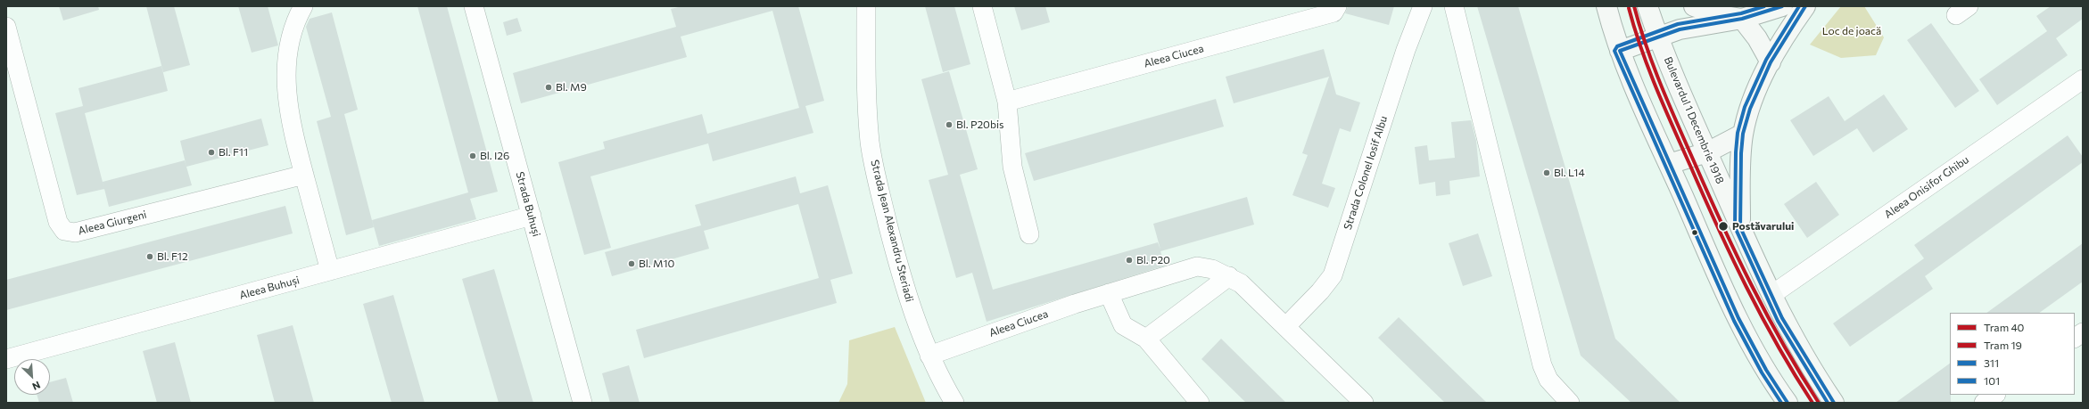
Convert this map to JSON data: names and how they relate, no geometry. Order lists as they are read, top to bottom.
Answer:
{
  "streets": {
    "main road": ["Bulevardul 1 Decembrie 1918"],
    "street": [
      "Aleea Ciucea",
      "Strada Colonel Iosif Albu",
      "Aleea Onisifor Ghibu",
      "Strada Buhuși",
      "Aleea Giurgeni",
      "Strada Jean Alexandru Steriadi",
      "Aleea Buhuși"
    ]
  },
  "crossings": [
    ["Aleea Ciucea", "Strada Colonel Iosif Albu"],
    ["Aleea Ciucea", "Strada Jean Alexandru Steriadi"],
    ["Bulevardul 1 Decembrie 1918", "Aleea Onisifor Ghibu"],
    ["Strada Buhuși", "Aleea Buhuși"]
  ],
  "parks": ["Loc de joacă"],
  "places": [
    "Bl. M9",
    "Bl. P20bis",
    "Bl. F11",
    "Bl. I26",
    "Bl. L14",
    "Postăvarului",
    "Bl. F12",
    "Bl. P20",
    "Bl. M10"
  ],
  "lines": [
    "tram line 40",
    "transit line 311",
    "transit line 101",
    "tram line 19"
  ],
  "legend": [
    "Tram 40",
    "Tram 19",
    "311",
    "101"
  ],
  "north": "bottom right"
}
